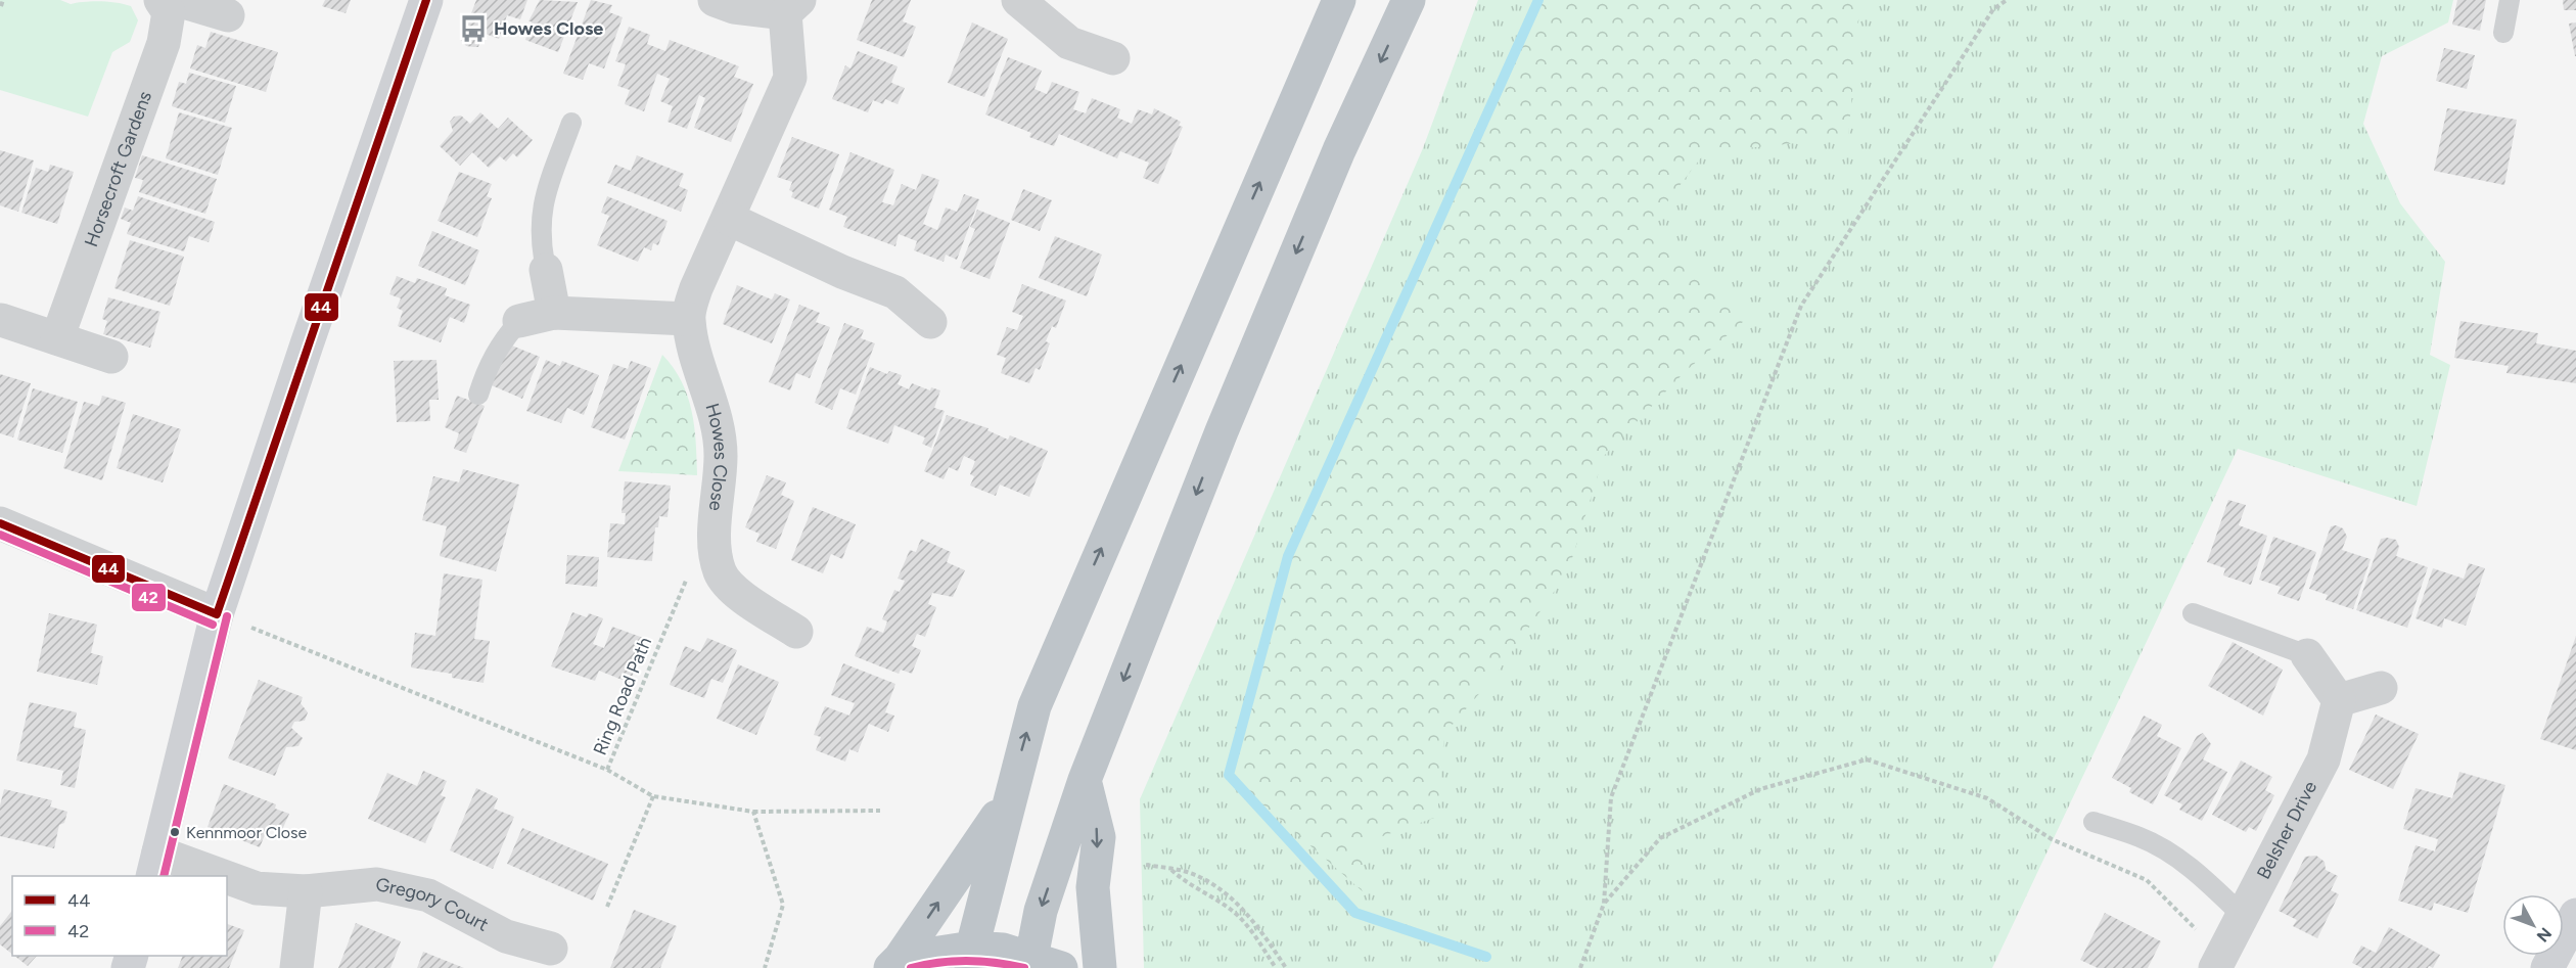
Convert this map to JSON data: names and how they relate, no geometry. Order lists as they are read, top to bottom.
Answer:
{
  "streets": {
    "street": [
      "Horsecroft Gardens",
      "Howes Close",
      "Belsher Drive",
      "Gregory Court"
    ],
    "path": ["Ring Road Path"]
  },
  "crossings": [
    ["Howes Close", "Ring Road Path"]
  ],
  "places": {
    "bus stop": ["Howes Close"],
    "other": ["Kennmoor Close"]
  },
  "lines": ["transit line 44", "transit line 42"],
  "legend": ["44", "42"],
  "north": "bottom right"
}
